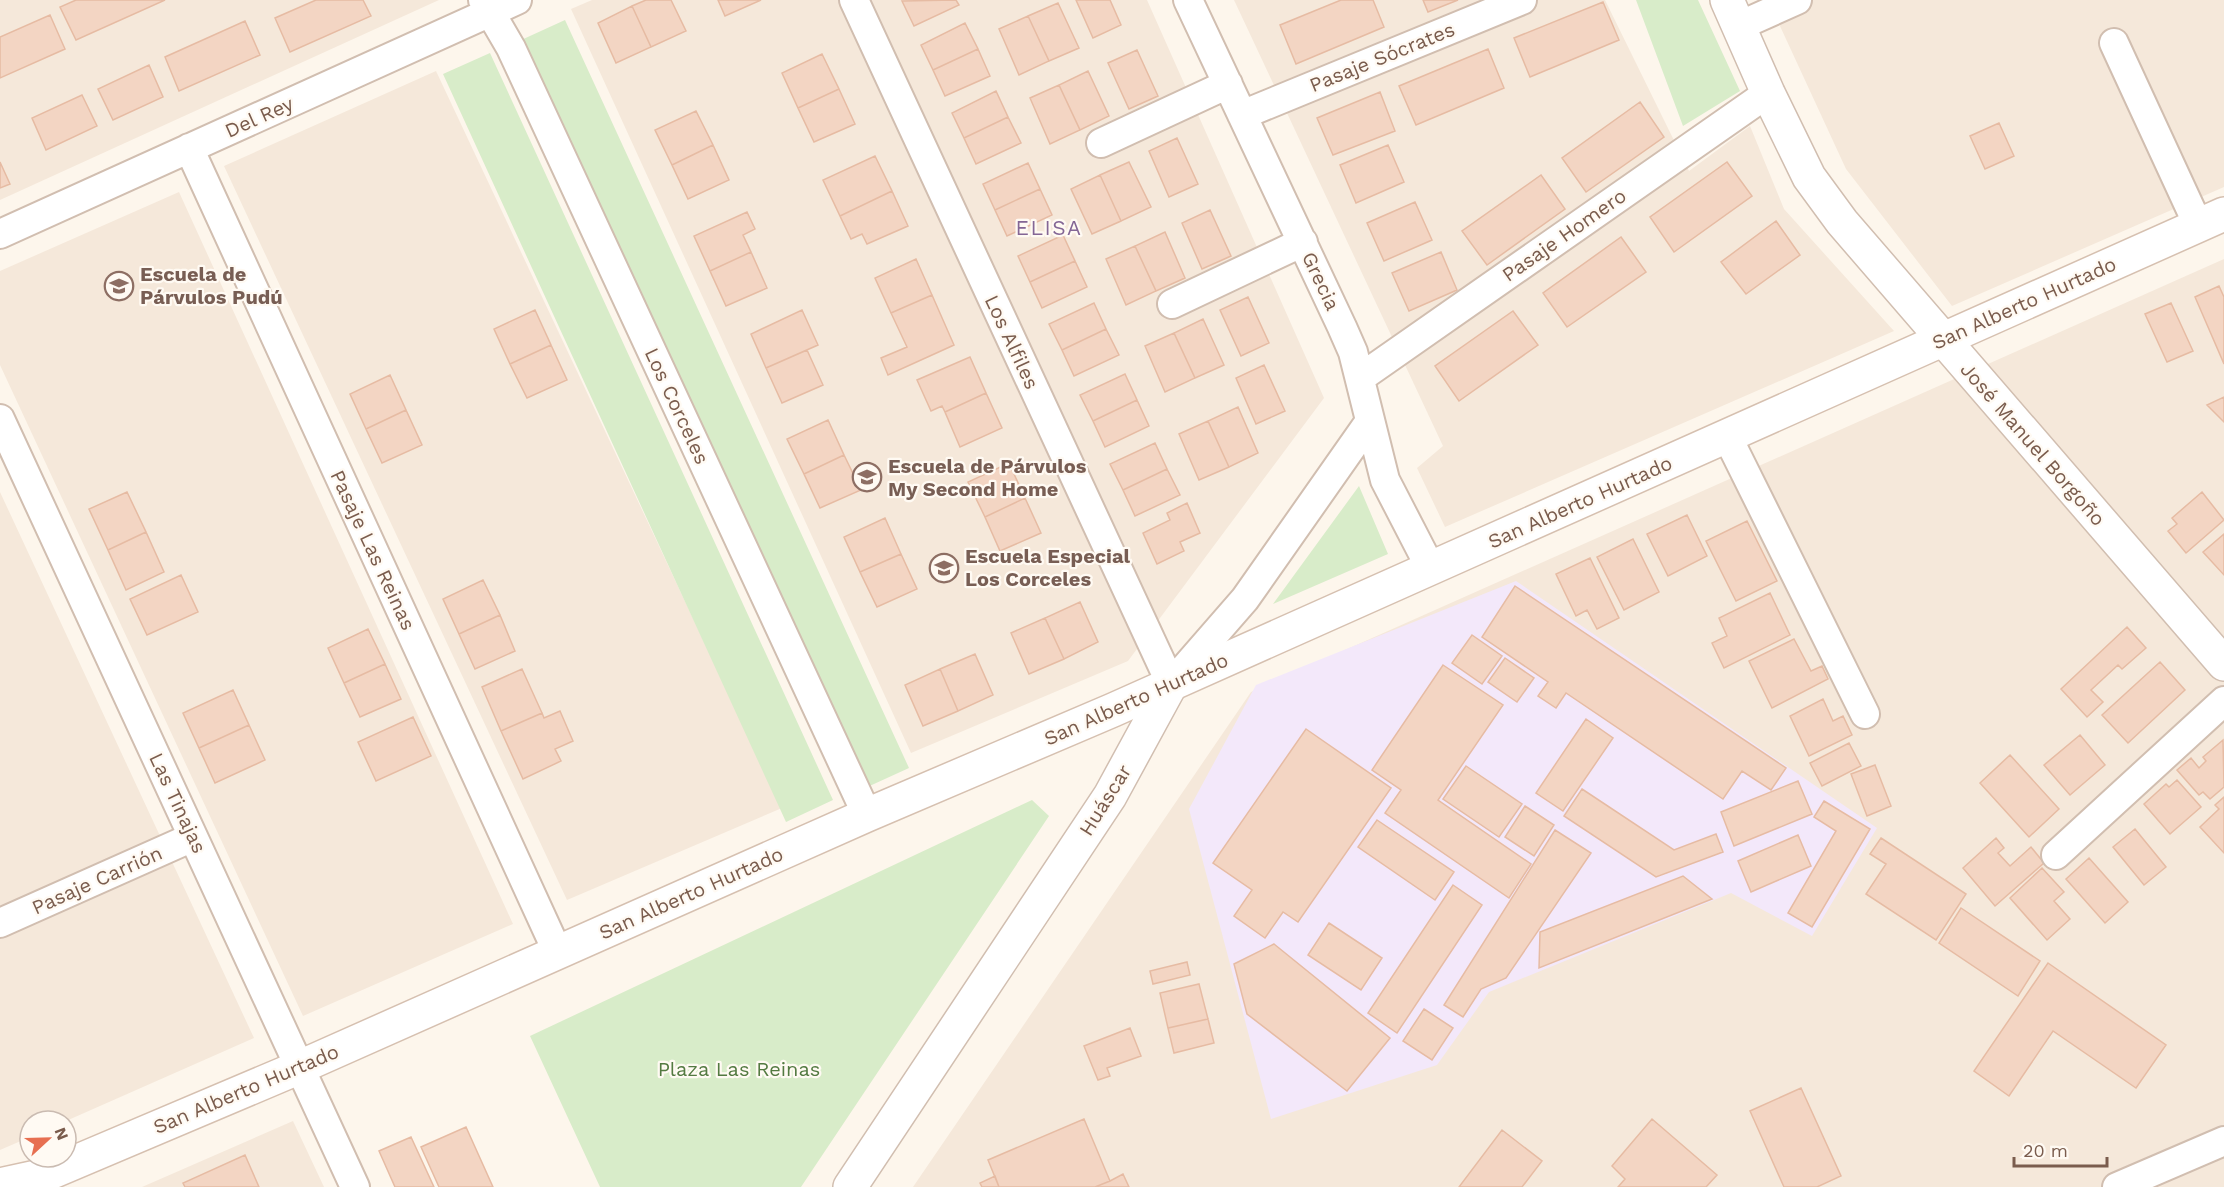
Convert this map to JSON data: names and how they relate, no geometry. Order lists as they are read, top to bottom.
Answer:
{
  "streets": {
    "main road": ["San Alberto Hurtado", "José Manuel Borgoño", "Huáscar"],
    "street": [
      "Pasaje Sócrates",
      "Del Rey",
      "Pasaje Homero",
      "Grecia",
      "Los Alfiles",
      "Los Corceles",
      "Pasaje Las Reinas",
      "Las Tinajas",
      "Pasaje Carrión"
    ]
  },
  "crossings": [
    ["Pasaje Sócrates", "Grecia"],
    ["Del Rey", "Los Corceles"],
    ["Del Rey", "Pasaje Las Reinas"],
    ["Pasaje Homero", "Grecia"],
    ["Pasaje Homero", "José Manuel Borgoño"],
    ["Grecia", "San Alberto Hurtado"],
    ["Grecia", "Huáscar"],
    ["San Alberto Hurtado", "Los Alfiles"],
    ["San Alberto Hurtado", "Los Corceles"],
    ["San Alberto Hurtado", "José Manuel Borgoño"],
    ["San Alberto Hurtado", "Pasaje Las Reinas"],
    ["San Alberto Hurtado", "Huáscar"],
    ["San Alberto Hurtado", "Las Tinajas"],
    ["Los Alfiles", "Huáscar"],
    ["Las Tinajas", "Pasaje Carrión"]
  ],
  "districts": ["ELISA"],
  "parks": ["Plaza Las Reinas"],
  "places": {
    "school or university": ["Escuela de Párvulos Pudú", "Escuela de Párvulos My Second Home", "Escuela Especial Los Corceles"]
  },
  "scale_bar": "20 m",
  "north": "right"
}
